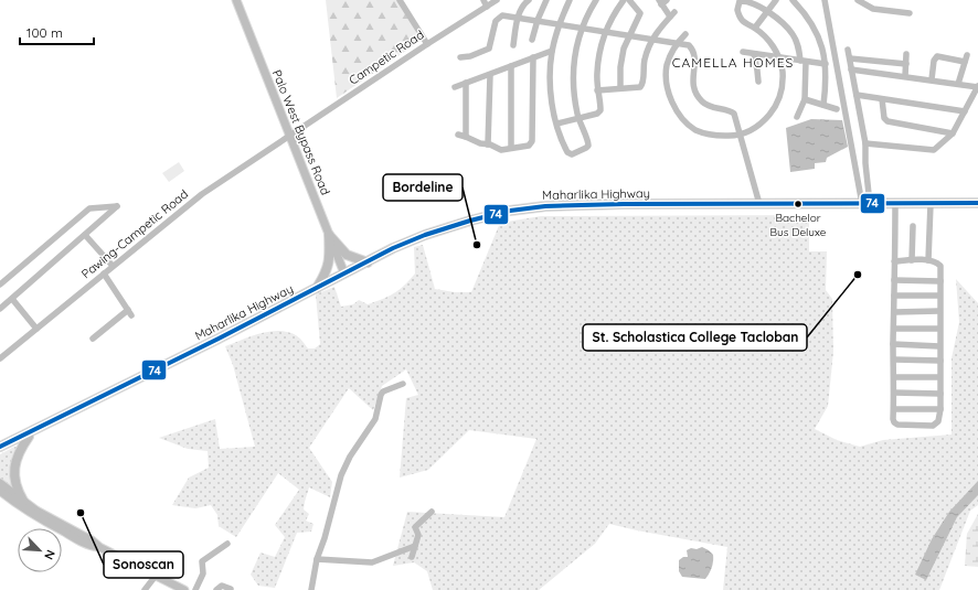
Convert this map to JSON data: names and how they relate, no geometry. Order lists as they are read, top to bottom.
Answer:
{
  "streets": {
    "highway": ["Maharlika Highway"],
    "main road": ["Palo West Bypass Road"],
    "street": ["Campetic Road", "Pawing-Campetic Road"]
  },
  "crossings": [
    ["Campetic Road", "Palo West Bypass Road"],
    ["Campetic Road", "Pawing-Campetic Road"],
    ["Palo West Bypass Road", "Maharlika Highway"],
    ["Palo West Bypass Road", "Pawing-Campetic Road"]
  ],
  "districts": ["CAMELLA HOMES"],
  "places": [
    "Bachelor Bus Deluxe",
    "Bordeline",
    "St. Scholastica College Tacloban",
    "Sonoscan"
  ],
  "lines": ["transit line 74"],
  "scale_bar": "100 m",
  "north": "bottom right"
}
